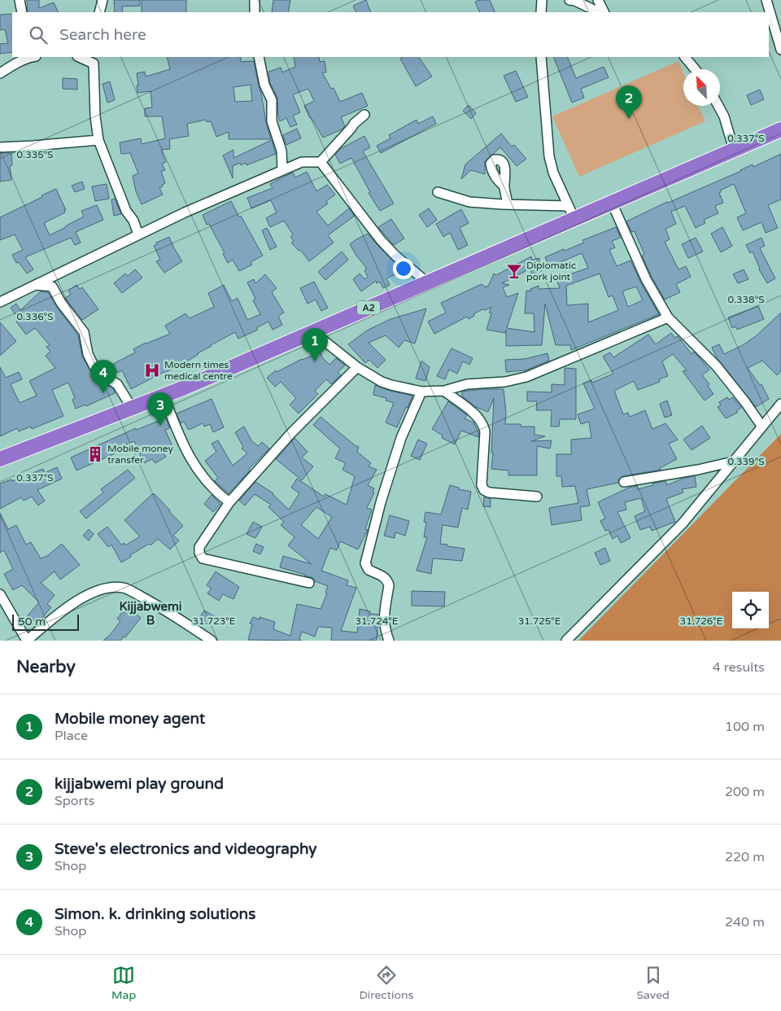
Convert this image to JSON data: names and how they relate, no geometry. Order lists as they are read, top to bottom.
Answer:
{
  "streets": {
    "highway": ["A2"]
  },
  "districts": ["Kijjabwemi B"],
  "places": {
    "bar": ["Diplomatic pork joint"],
    "hospital": ["Modern times medical centre"],
    "building": ["Mobile money transfer"]
  },
  "scale_bar": "50 m",
  "north": "top left",
  "page": {
    "search": "Search here",
    "pins": [
      "2",
      "1",
      "4",
      "3"
    ],
    "scale": "50 m",
    "heading": ["Nearby", "4 results"],
    "list": [
      {
        "mark": "1",
        "name": "Mobile money agent",
        "note": "Place",
        "value": "100 m"
      },
      {
        "mark": "2",
        "name": "kijjabwemi play ground",
        "note": "Sports",
        "value": "200 m"
      },
      {
        "mark": "3",
        "name": "Steve's electronics and videography",
        "note": "Shop",
        "value": "220 m"
      },
      {
        "mark": "4",
        "name": "Simon. k. drinking solutions",
        "note": "Shop",
        "value": "240 m"
      }
    ],
    "nav": ["Map", "Directions", "Saved"]
  },
  "coordinates": [
    "0.337°S",
    "0.335°S",
    "0.338°S",
    "0.336°S",
    "0.339°S",
    "31.723°E",
    "31.724°E",
    "31.725°E",
    "31.726°E"
  ]
}
